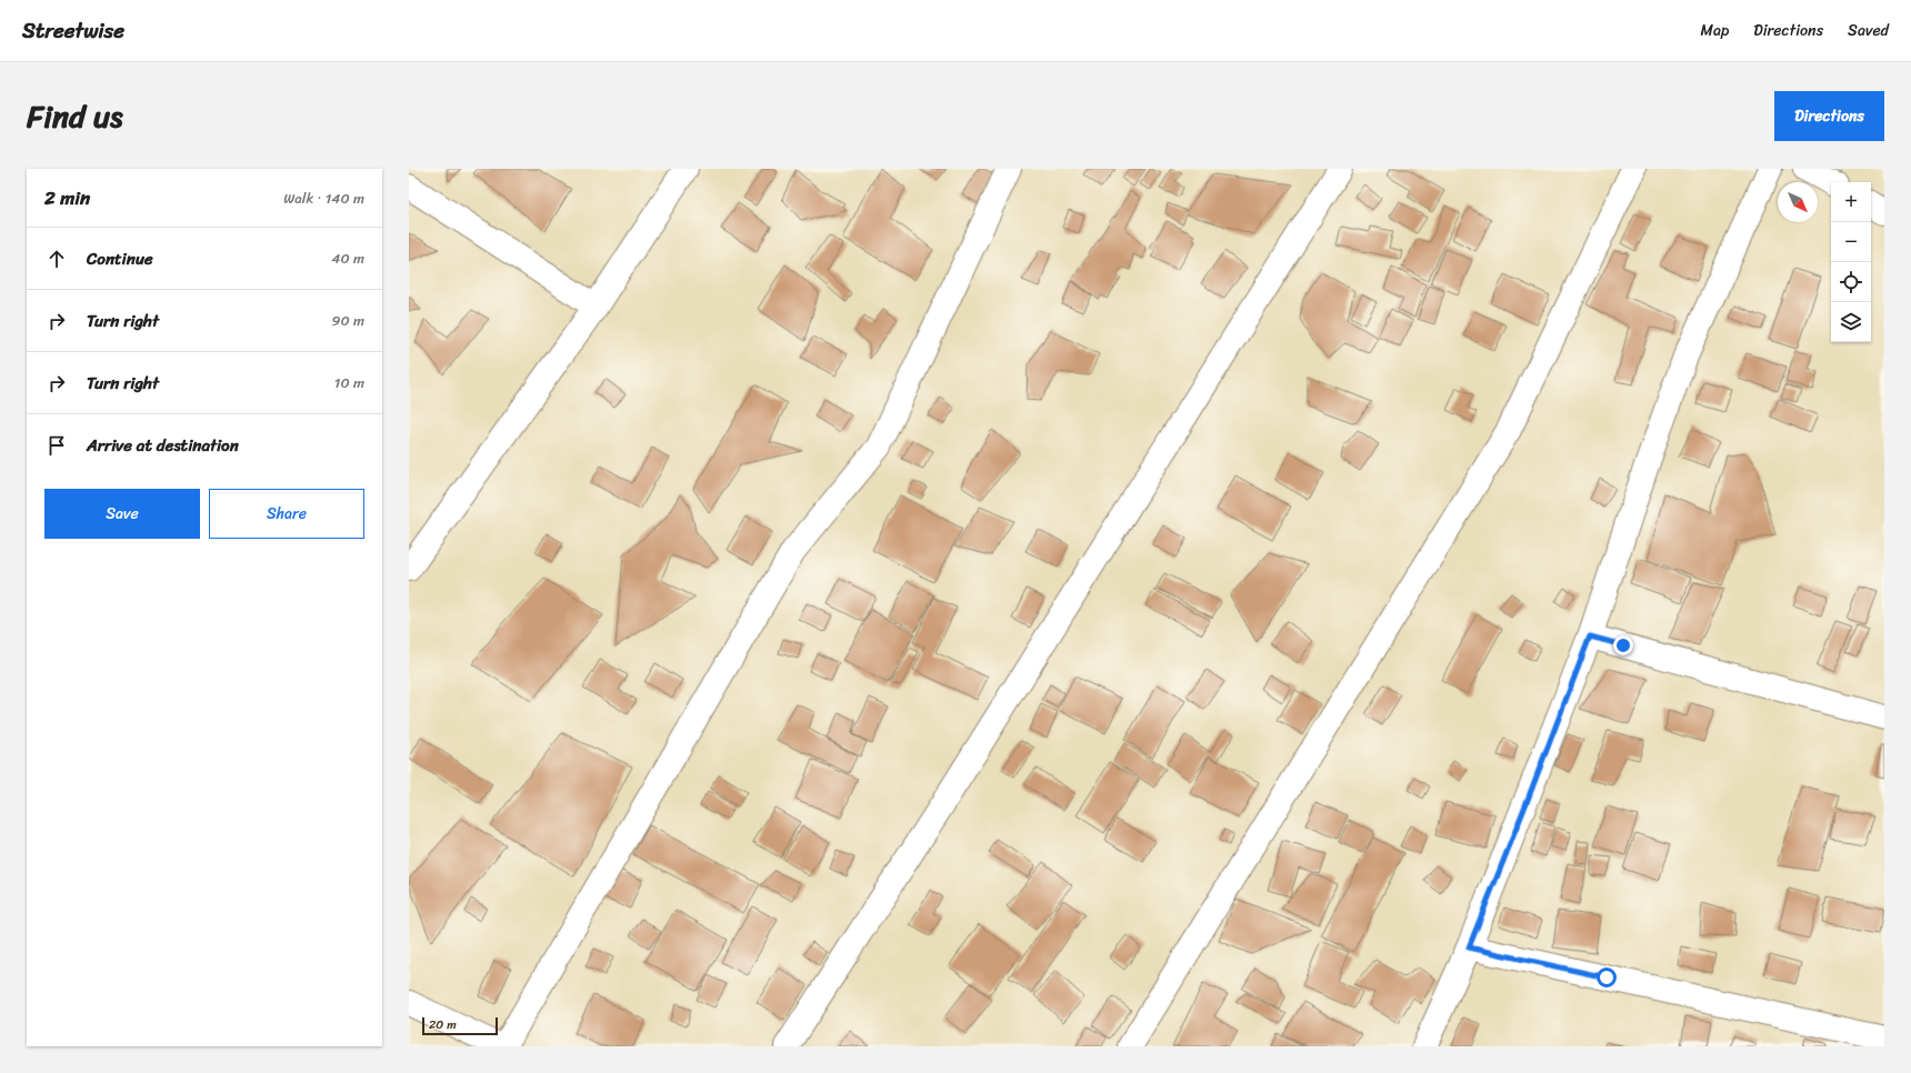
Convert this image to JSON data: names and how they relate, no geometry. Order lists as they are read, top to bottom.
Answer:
{
  "scale_bar": "20 m",
  "north": "bottom right",
  "page": {
    "header": "Streetwise",
    "nav": ["Map", "Directions", "Saved"],
    "title": "Find us",
    "buttons": [
      "Directions",
      ["Save", "Share"]
    ],
    "heading": ["2 min", "Walk · 140 m"],
    "map_buttons": ["+", "−"],
    "list": [
      ["Continue", "40 m"],
      ["Turn right", "90 m"],
      ["Turn right", "10 m"],
      "Arrive at destination"
    ],
    "scale": "20 m"
  }
}
